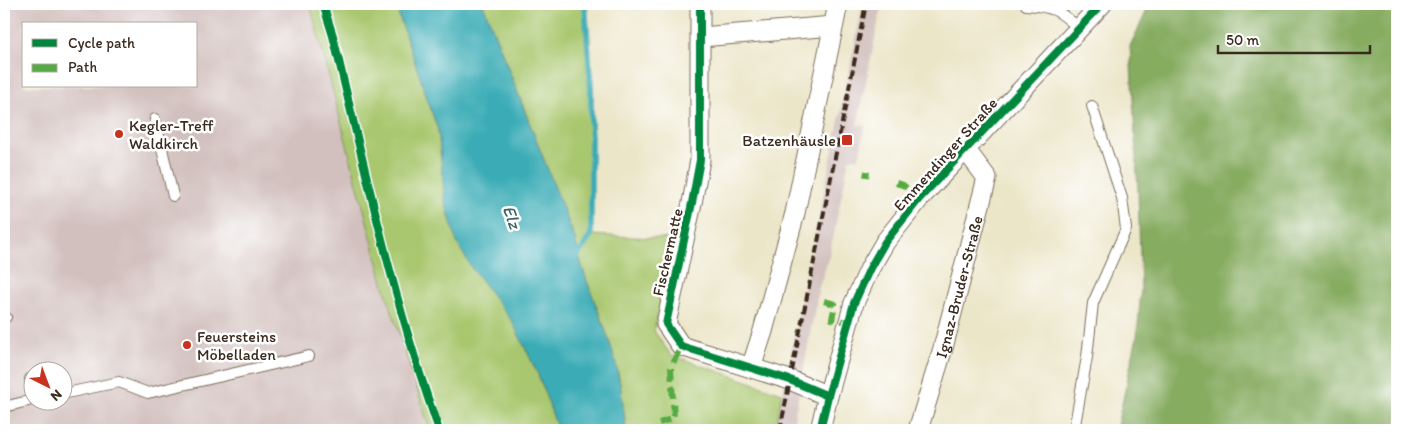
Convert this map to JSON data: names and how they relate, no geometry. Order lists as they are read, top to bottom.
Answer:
{
  "streets": {
    "street": ["Emmendinger Straße", "Fischermatte", "Ignaz-Bruder-Straße"]
  },
  "crossings": [
    ["Emmendinger Straße", "Fischermatte"],
    ["Emmendinger Straße", "Ignaz-Bruder-Straße"]
  ],
  "water": ["Elz"],
  "places": {
    "other": ["Kegler-Treff Waldkirch", "Feuersteins Möbelladen"],
    "transit": ["Batzenhäusle"]
  },
  "legend": ["Cycle path", "Path"],
  "scale_bar": "50 m",
  "north": "bottom right"
}
